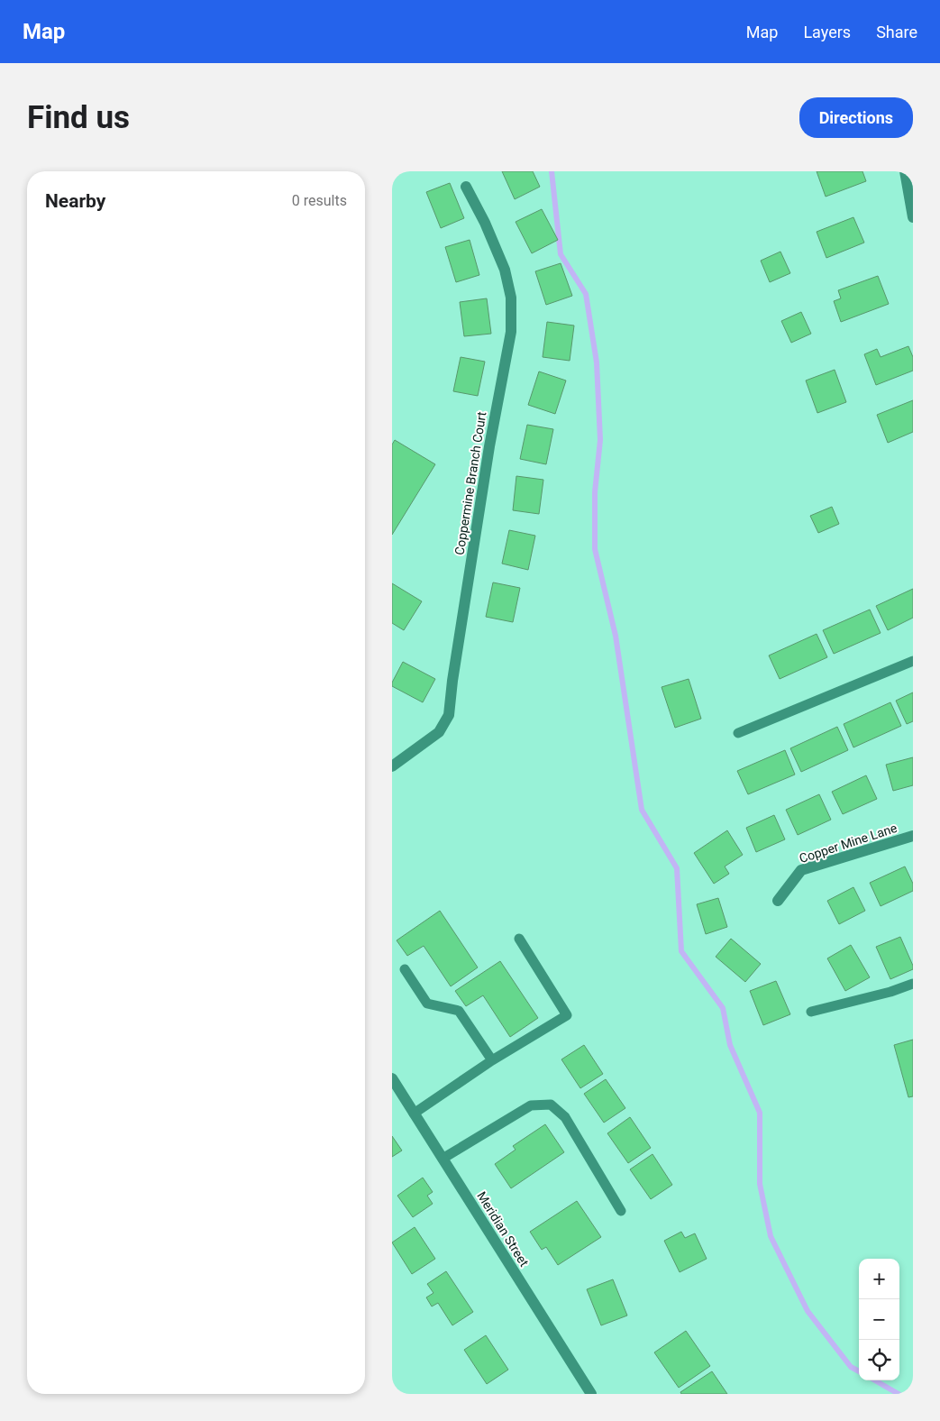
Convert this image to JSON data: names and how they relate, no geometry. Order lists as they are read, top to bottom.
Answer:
{
  "streets": {
    "street": ["Coppermine Branch Court", "Copper Mine Lane", "Meridian Street"]
  },
  "page": {
    "header": "Map",
    "nav": ["Map", "Layers", "Share"],
    "buttons": "Directions",
    "title": "Find us",
    "heading": ["Nearby", "0 results"],
    "map_buttons": ["+", "−"]
  }
}
